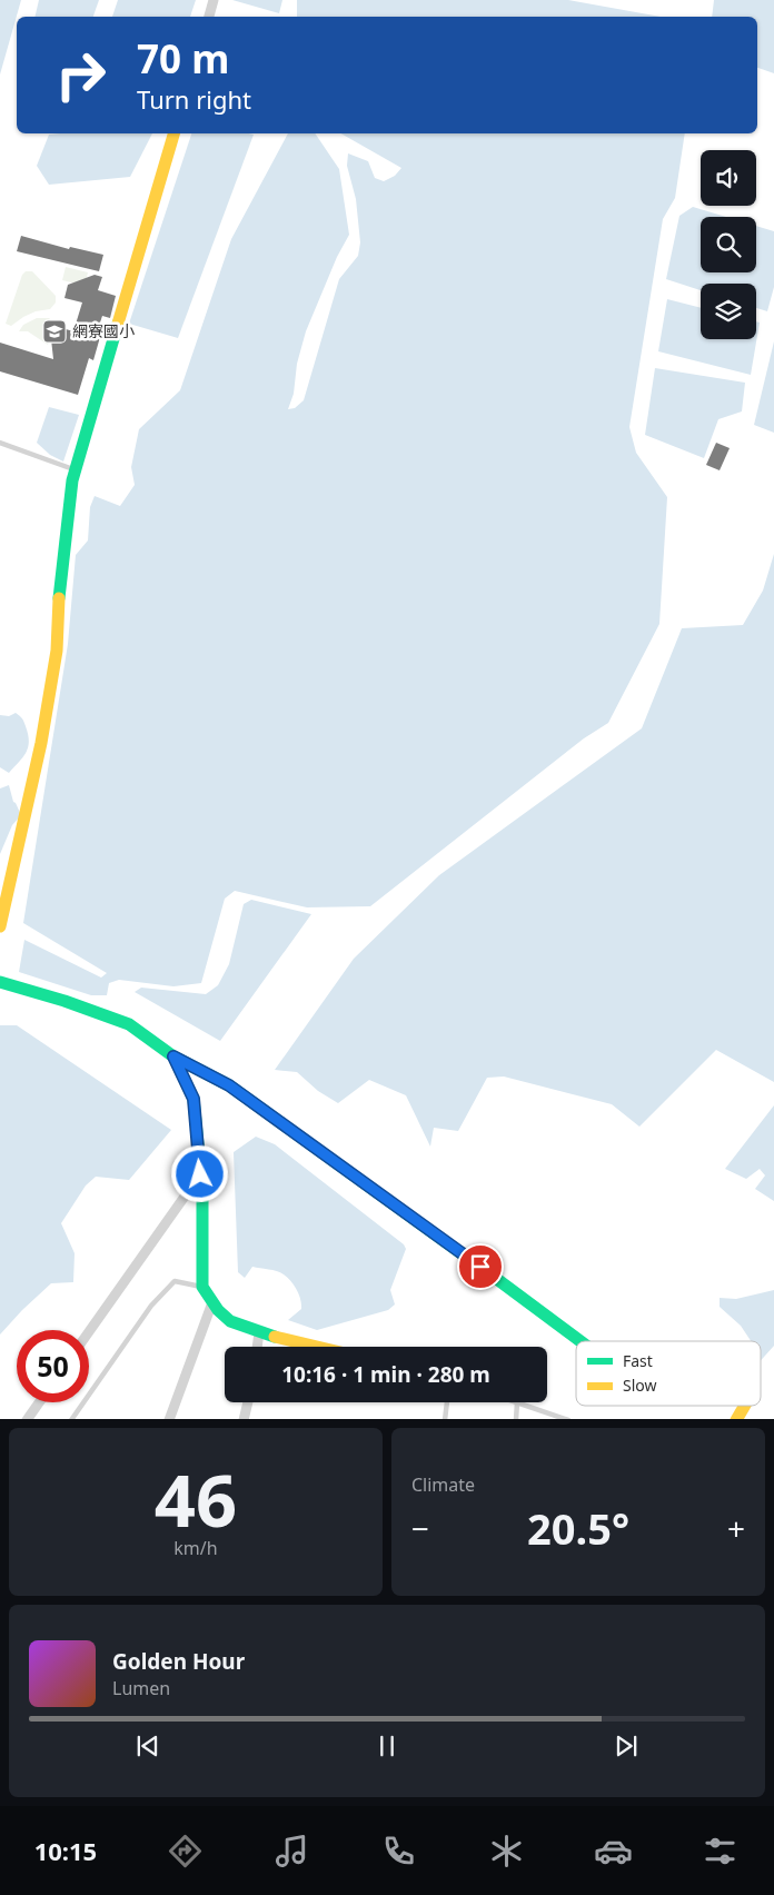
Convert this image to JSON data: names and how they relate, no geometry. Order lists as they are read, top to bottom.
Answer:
{
  "places": {
    "school or university": ["網寮國小"]
  },
  "legend": ["Fast", "Slow"],
  "page": {
    "turn": ["70 m", "Turn right"],
    "limit": "50",
    "trip": "10:16 · 1 min · 280 m",
    "tile": [
      ["46", "km/h"],
      "Climate"
    ],
    "heat": ["−", "20.5°", "+"],
    "song": ["Golden Hour", "Lumen"],
    "tabs": "10:15"
  }
}
